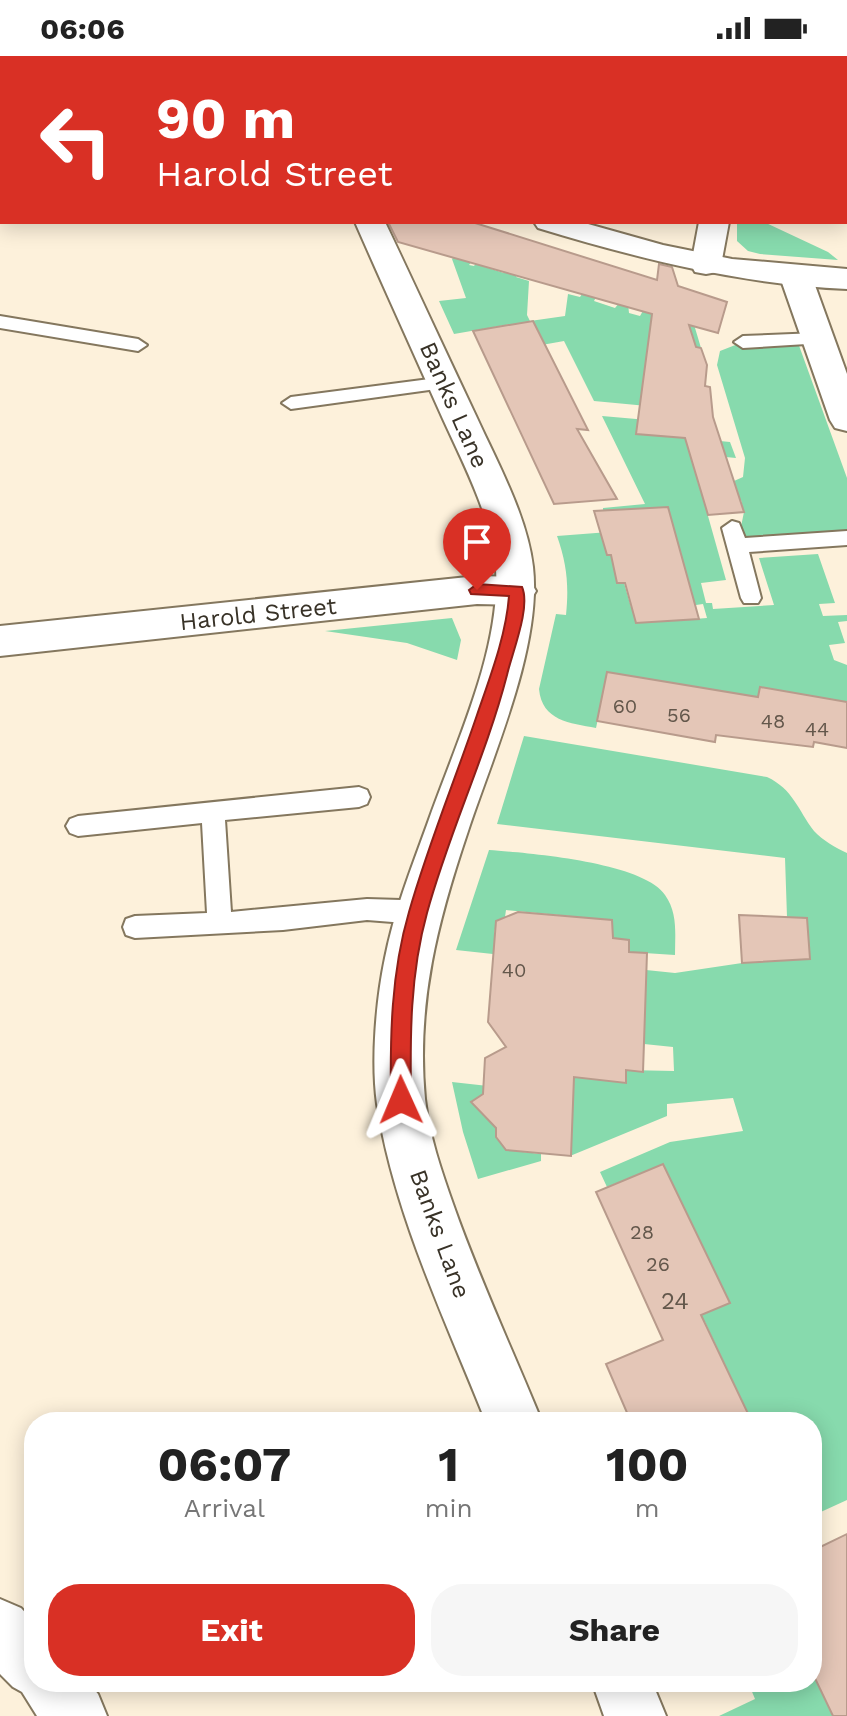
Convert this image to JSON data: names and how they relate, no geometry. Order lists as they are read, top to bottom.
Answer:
{
  "streets": {
    "street": ["Banks Lane", "Harold Street"]
  },
  "crossings": [
    ["Banks Lane", "Harold Street"]
  ],
  "house_numbers": [
    "60",
    "56",
    "48",
    "44",
    "40",
    "28",
    "26",
    "24"
  ],
  "page": {
    "status": "06:06",
    "turn": ["90 m", "Harold Street"],
    "eta": [
      "06:07",
      "Arrival",
      "1",
      "min",
      "100",
      "m"
    ],
    "buttons": ["Exit", "Share"]
  }
}
